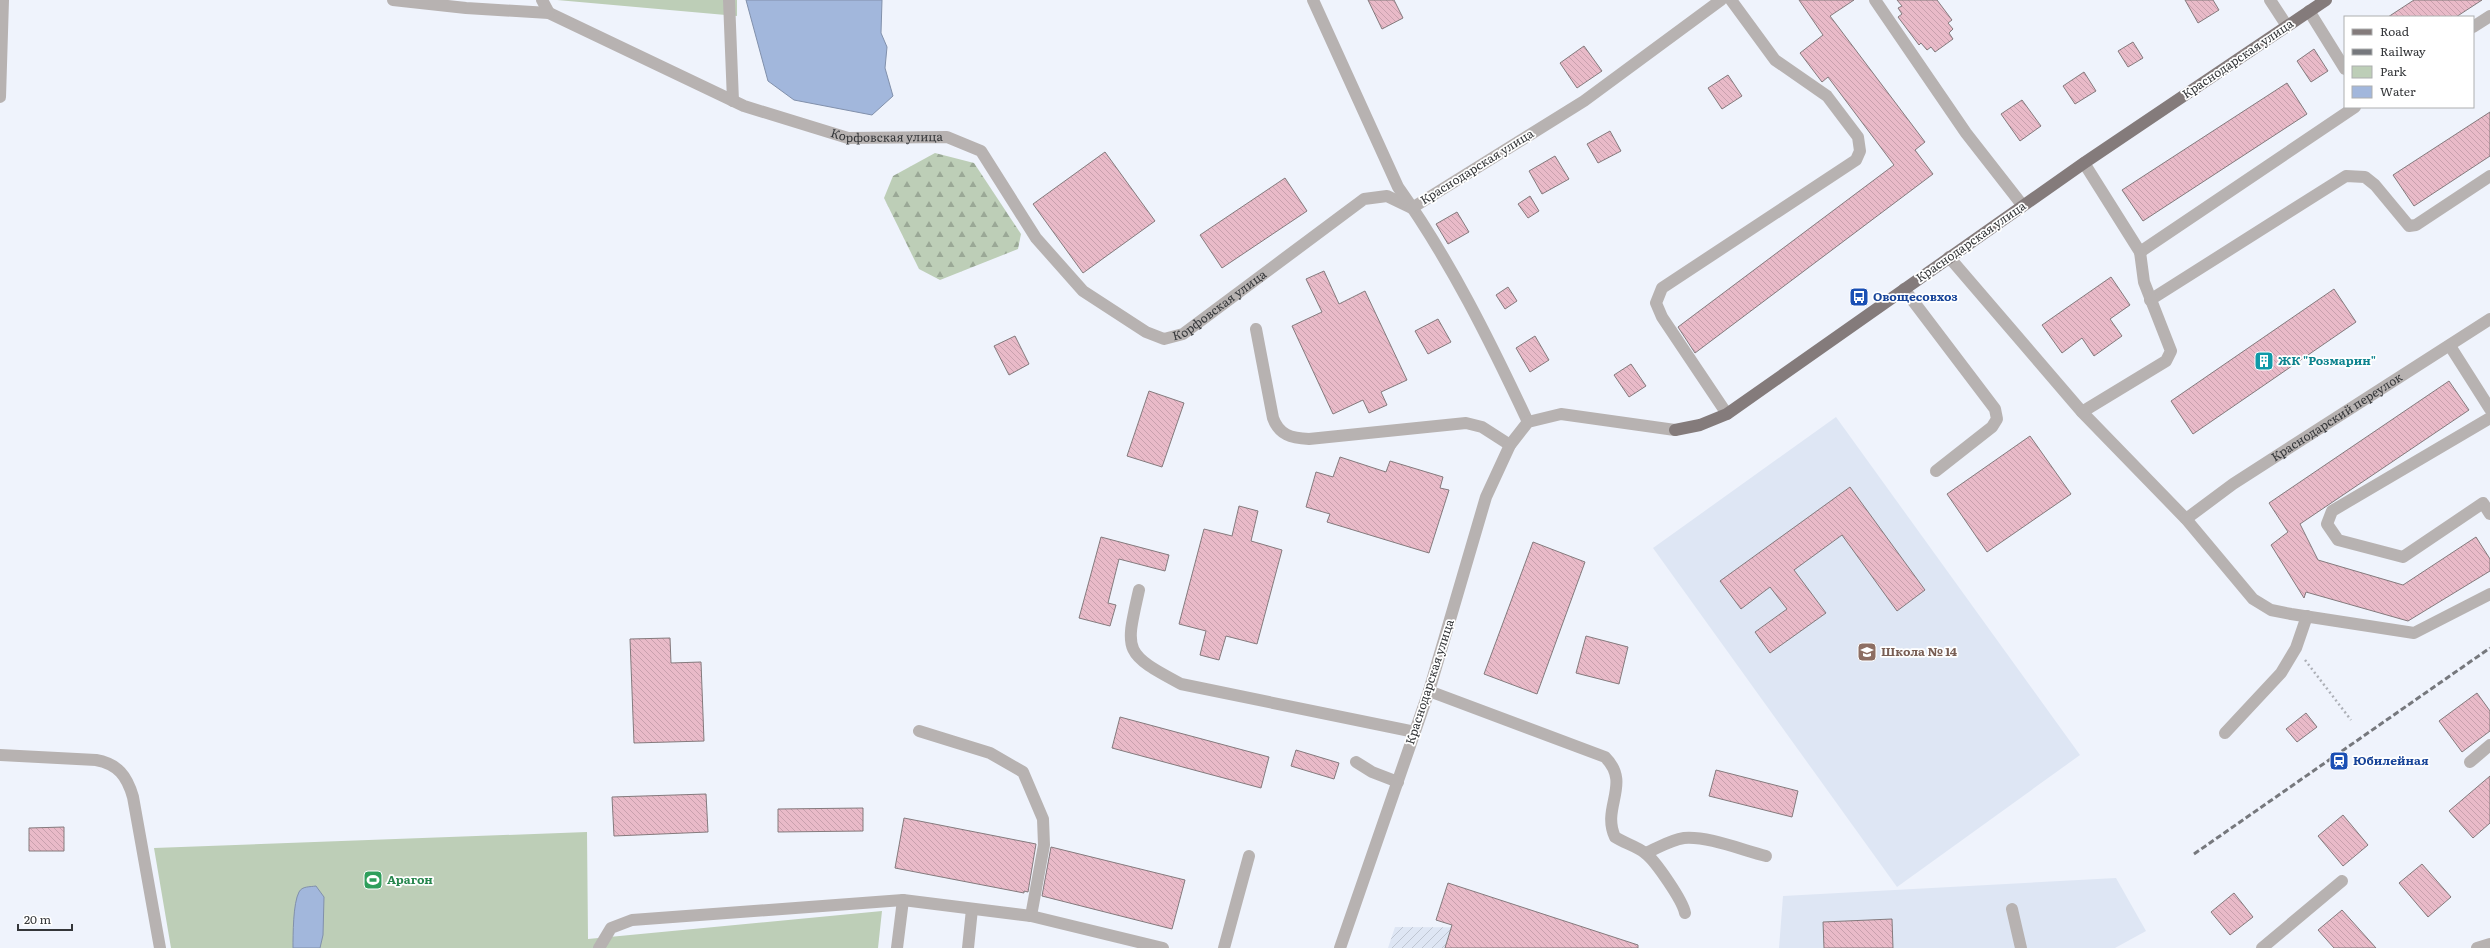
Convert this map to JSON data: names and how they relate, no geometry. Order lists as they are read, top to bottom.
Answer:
{
  "streets": {
    "main road": ["Краснодарская улица"],
    "street": ["Корфовская улица", "Краснодарский переулок"]
  },
  "crossings": [
    ["Краснодарская улица", "Корфовская улица"]
  ],
  "places": {
    "bus stop": ["Овощесовхоз"],
    "building": ["ЖК \"Розмарин\""],
    "school or university": ["Школа № 14"],
    "station": ["Юбилейная"],
    "sports": ["Арагон"]
  },
  "legend": [
    "Road",
    "Railway",
    "Park",
    "Water"
  ],
  "scale_bar": "20 m"
}
